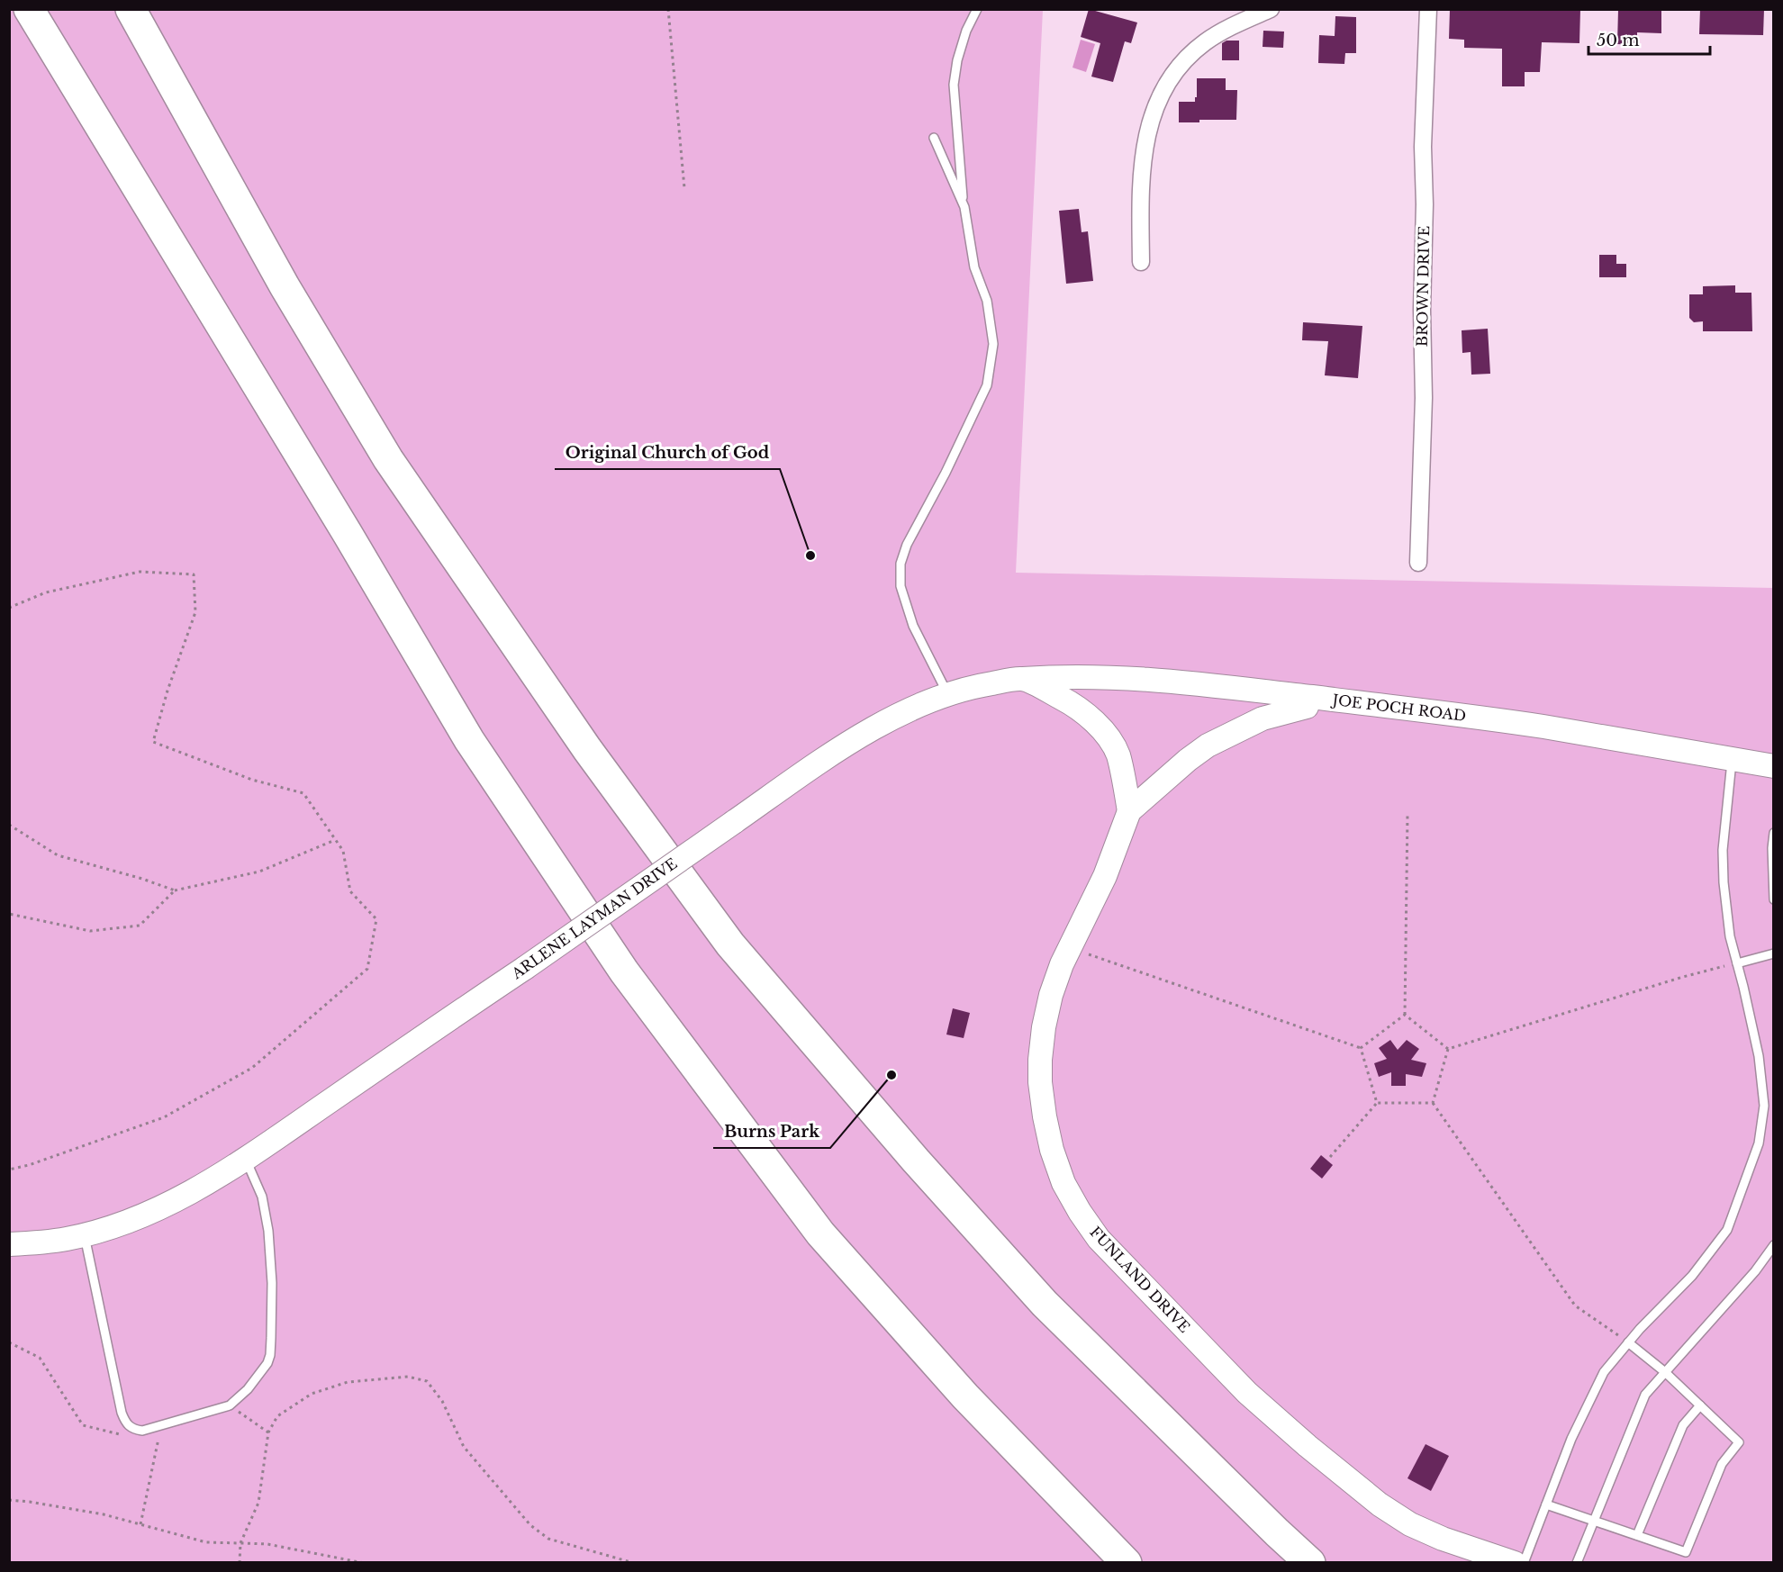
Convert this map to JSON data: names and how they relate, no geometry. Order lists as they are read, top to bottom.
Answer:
{
  "streets": {
    "street": [
      "BROWN DRIVE",
      "JOE POCH ROAD",
      "ARLENE LAYMAN DRIVE",
      "FUNLAND DRIVE"
    ]
  },
  "crossings": [
    ["JOE POCH ROAD", "ARLENE LAYMAN DRIVE"],
    ["JOE POCH ROAD", "FUNLAND DRIVE"]
  ],
  "places": ["Original Church of God", "Burns Park"],
  "scale_bar": "50 m"
}
